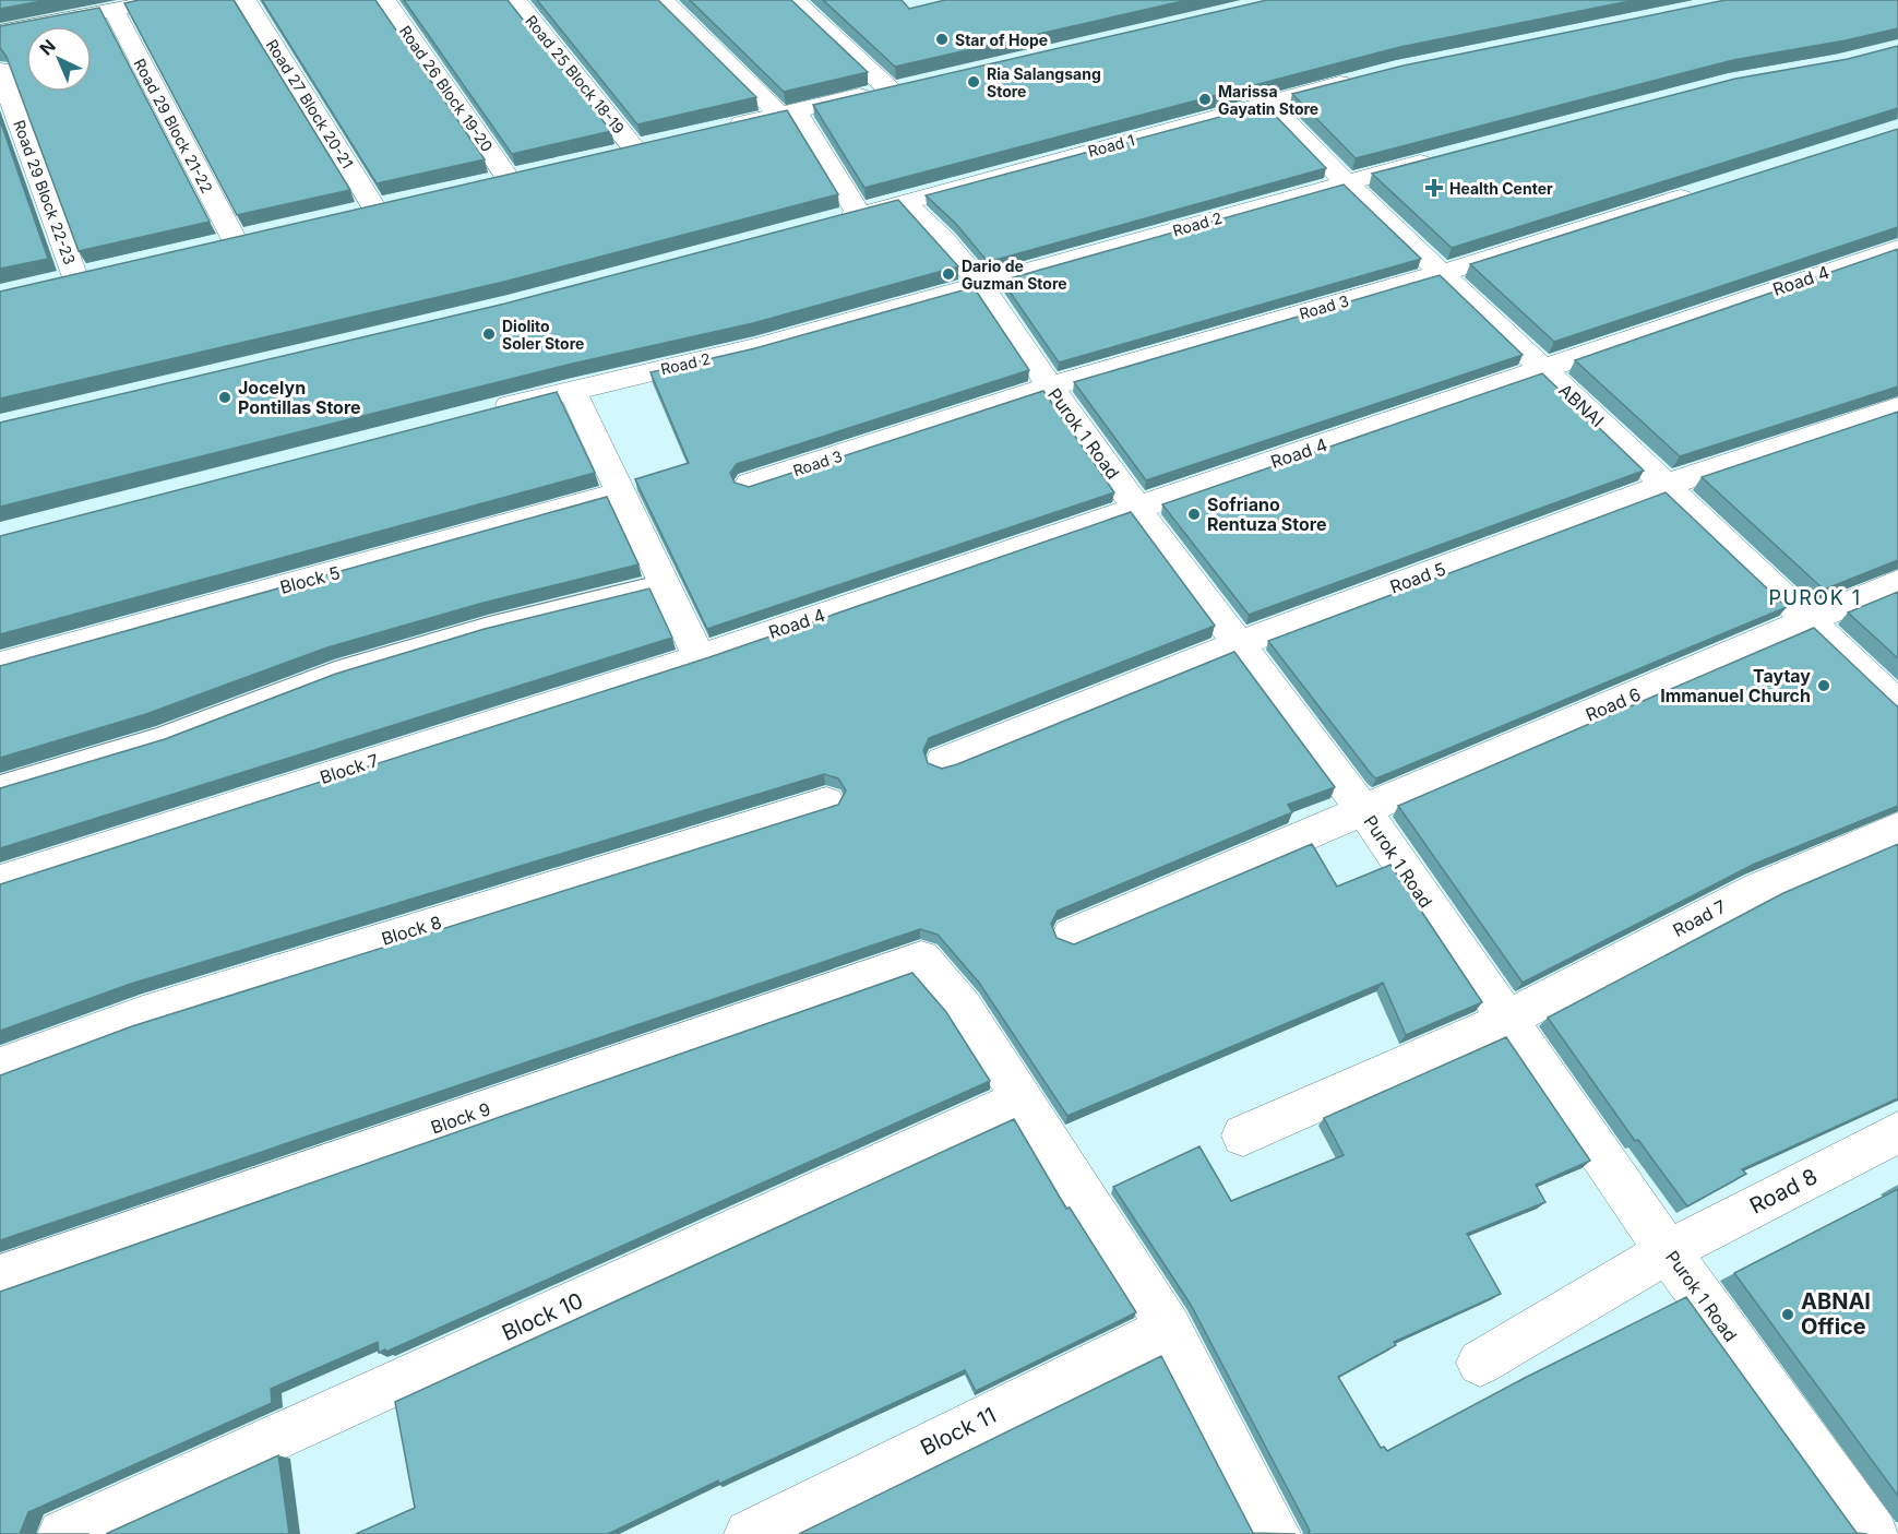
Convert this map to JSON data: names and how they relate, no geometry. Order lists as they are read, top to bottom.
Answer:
{
  "streets": {
    "street": [
      "Road 25 Block 18-19",
      "Road 26 Block 19-20",
      "Road 27 Block 20-21",
      "Road 29 Block 21-22",
      "Road 1",
      "Road 29 Block 22-23",
      "Road 2",
      "Road 4",
      "Road 3",
      "ABNAI",
      "Purok 1 Road",
      "Road 5",
      "Block 5",
      "Road 6",
      "Block 7",
      "Road 7",
      "Block 8",
      "Block 9",
      "Road 8",
      "Block 10",
      "Block 11"
    ]
  },
  "crossings": [
    ["Road 1", "ABNAI"],
    ["Road 1", "Purok 1 Road"],
    ["Road 2", "ABNAI"],
    ["Road 2", "Purok 1 Road"],
    ["Road 4", "ABNAI"],
    ["Road 4", "Purok 1 Road"],
    ["Road 4", "Block 7"],
    ["Road 3", "ABNAI"],
    ["Road 3", "Purok 1 Road"],
    ["ABNAI", "Road 5"],
    ["ABNAI", "Road 6"],
    ["Purok 1 Road", "Road 5"],
    ["Purok 1 Road", "Road 6"],
    ["Purok 1 Road", "Road 7"],
    ["Purok 1 Road", "Road 8"],
    ["Block 9", "Block 10"]
  ],
  "districts": ["PUROK 1"],
  "places": {
    "other": [
      "Star of Hope",
      "Ria Salangsang Store",
      "Marissa Gayatin Store",
      "Dario de Guzman Store",
      "Diolito Soler Store",
      "Jocelyn Pontillas Store",
      "Sofriano Rentuza Store",
      "Taytay Immanuel Church",
      "ABNAI Office"
    ],
    "health": ["Health Center"]
  },
  "north": "top left"
}
